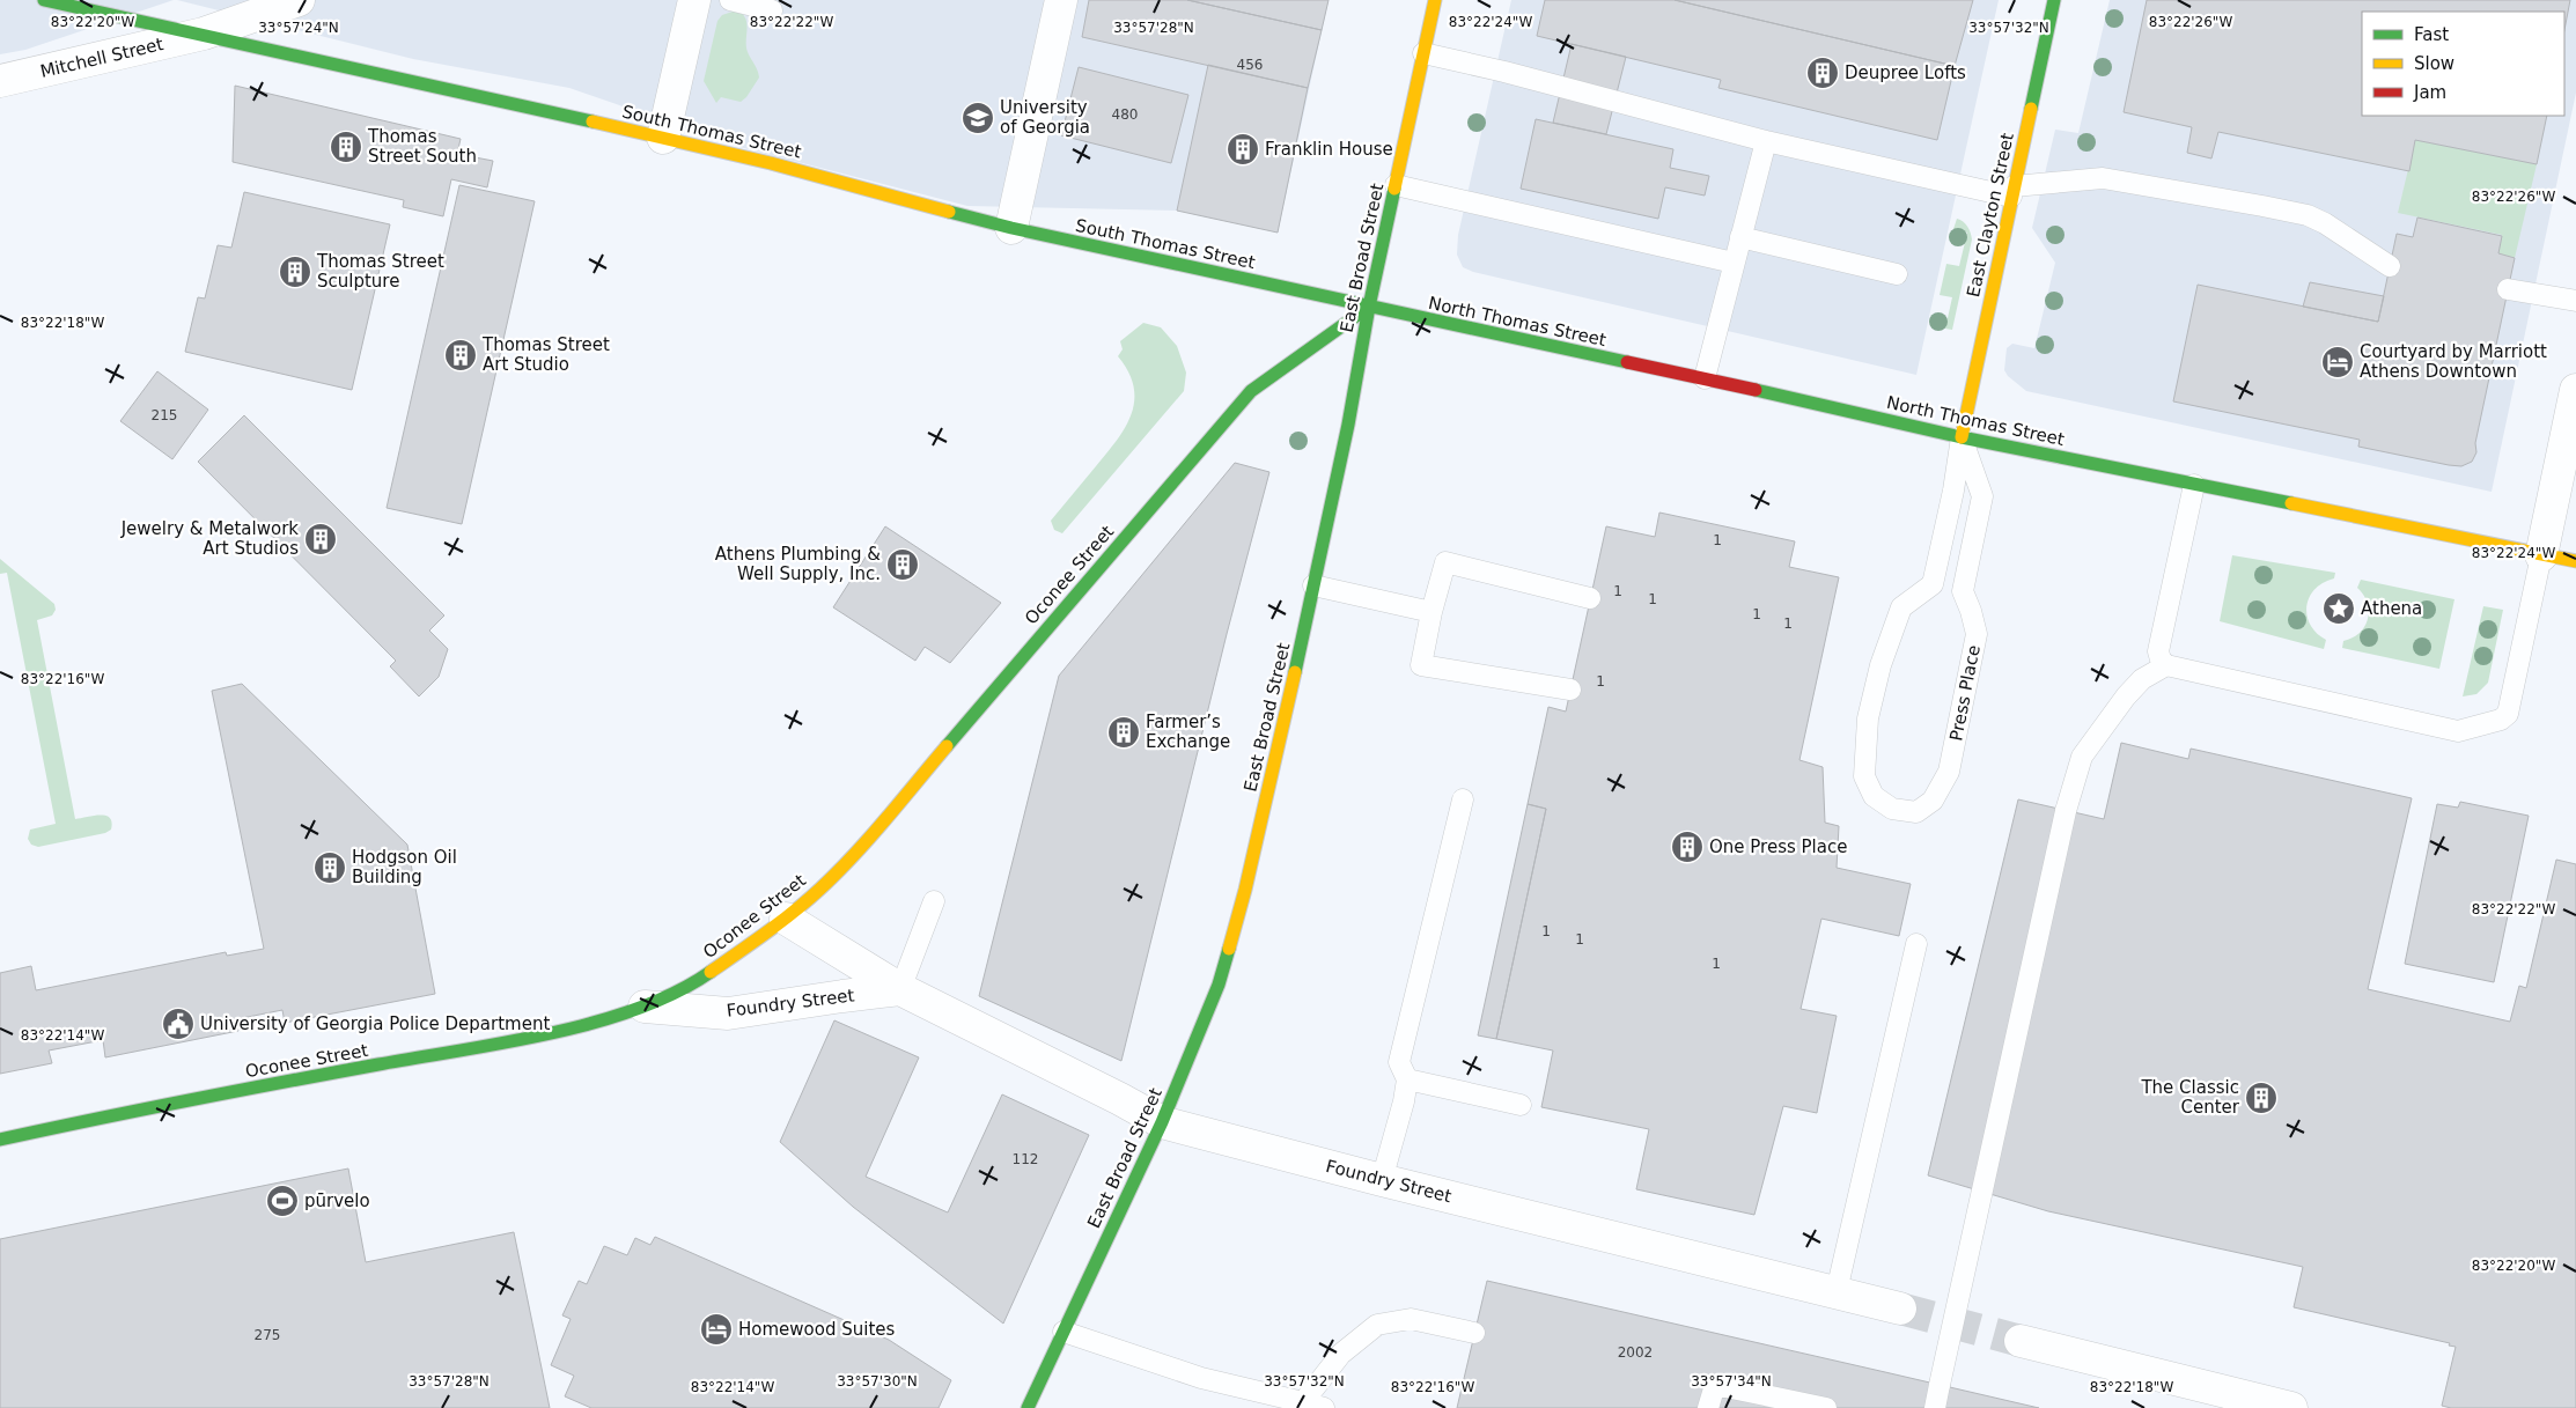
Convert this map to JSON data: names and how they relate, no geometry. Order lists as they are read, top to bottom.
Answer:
{
  "streets": {
    "main road": [
      "South Thomas Street",
      "East Clayton Street",
      "East Broad Street",
      "North Thomas Street",
      "Oconee Street"
    ],
    "street": ["Mitchell Street", "Foundry Street"],
    "lane": ["Press Place"]
  },
  "crossings": [
    ["Mitchell Street", "South Thomas Street"],
    ["South Thomas Street", "East Broad Street"],
    ["South Thomas Street", "North Thomas Street"],
    ["South Thomas Street", "Oconee Street"],
    ["East Clayton Street", "North Thomas Street"],
    ["East Broad Street", "North Thomas Street"],
    ["East Broad Street", "Oconee Street"],
    ["East Broad Street", "Foundry Street"],
    ["North Thomas Street", "Oconee Street"],
    ["Oconee Street", "Foundry Street"]
  ],
  "places": {
    "building": [
      "Deupree Lofts",
      "Thomas Street South",
      "Franklin House",
      "Thomas Street Sculpture",
      "Thomas Street Art Studio",
      "Jewelry & Metalwork Art Studios",
      "Athens Plumbing & Well Supply, Inc.",
      "Farmer’s Exchange",
      "One Press Place",
      "Hodgson Oil Building",
      "The Classic Center"
    ],
    "school or university": ["University of Georgia"],
    "hotel": ["Courtyard by Marriott Athens Downtown", "Homewood Suites"],
    "place": ["Athena"],
    "public building": ["University of Georgia Police Department"],
    "sports": ["pūrvelo"]
  },
  "house_numbers": [
    "456",
    "480",
    "215",
    "1",
    "1",
    "1",
    "1",
    "1",
    "1",
    "1",
    "1",
    "1",
    "112",
    "275",
    "2002"
  ],
  "legend": ["Fast", "Slow", "Jam"],
  "coordinates": [
    "83°22'26\"W",
    "83°22'20\"W",
    "83°22'22\"W",
    "83°22'24\"W",
    "33°57'24\"N",
    "33°57'28\"N",
    "33°57'32\"N",
    "83°22'18\"W",
    "83°22'16\"W",
    "83°22'14\"W",
    "33°57'30\"N",
    "33°57'34\"N"
  ]
}
